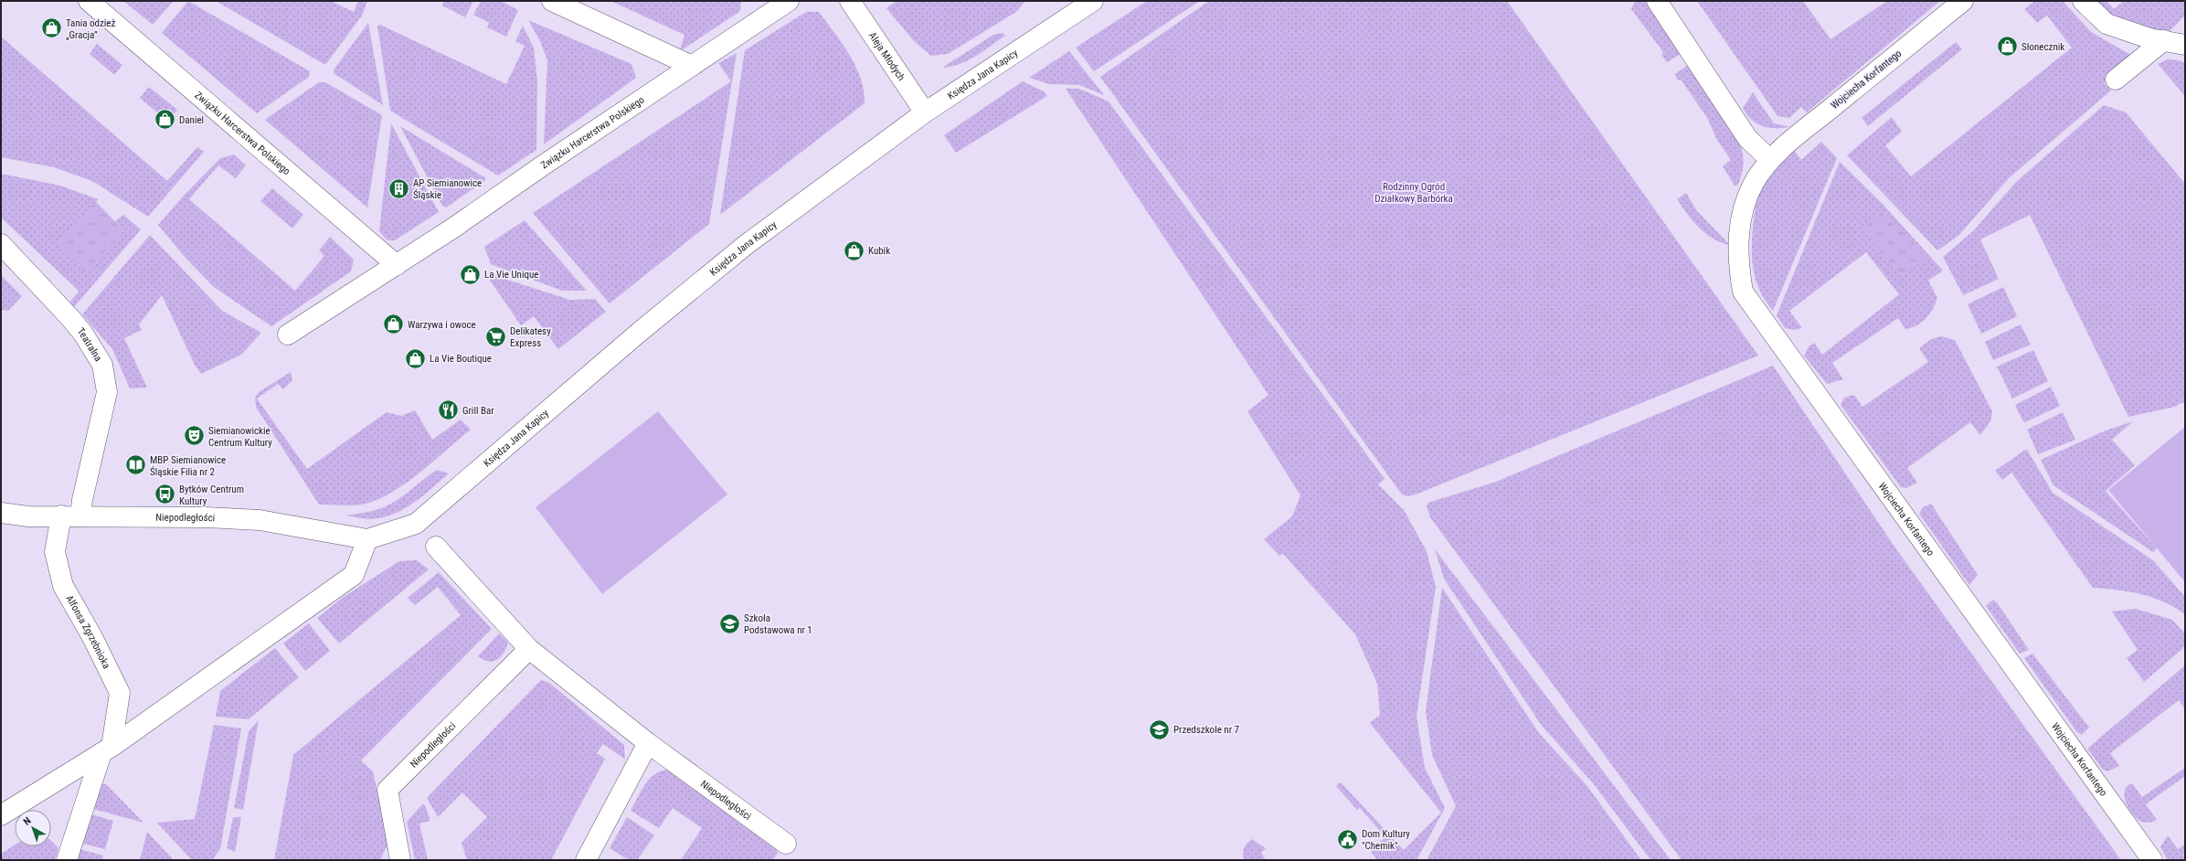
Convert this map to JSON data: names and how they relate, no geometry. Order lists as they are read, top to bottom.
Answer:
{
  "streets": {
    "street": [
      "Aleja Młodych",
      "Księdza Jana Kapicy",
      "Wojciecha Korfantego",
      "Związku Harcerstwa Polskiego",
      "Teatralna",
      "Niepodległości",
      "Alfonsa Zgrzebnioka"
    ]
  },
  "crossings": [
    ["Aleja Młodych", "Księdza Jana Kapicy"],
    ["Księdza Jana Kapicy", "Niepodległości"],
    ["Teatralna", "Niepodległości"],
    ["Teatralna", "Alfonsa Zgrzebnioka"],
    ["Niepodległości", "Alfonsa Zgrzebnioka"]
  ],
  "parks": ["Rodzinny Ogród Działkowy Barbórka"],
  "places": {
    "shop": [
      "Tania odzież „Gracja”",
      "Słonecznik",
      "Daniel",
      "Kubik",
      "La Vie Unique",
      "Warzywa i owoce",
      "La Vie Boutique"
    ],
    "building": ["AP Siemianowice Śląskie"],
    "supermarket": ["Delikatesy Express"],
    "restaurant": ["Grill Bar"],
    "theatre": ["Siemianowickie Centrum Kultury"],
    "library": ["MBP Siemianowice Śląskie Filia nr 2"],
    "bus stop": ["Bytków Centrum Kultury"],
    "school or university": ["Szkoła Podstawowa nr 1", "Przedszkole nr 7"],
    "public building": ["Dom Kultury \"Chemik\""]
  },
  "north": "top left"
}
